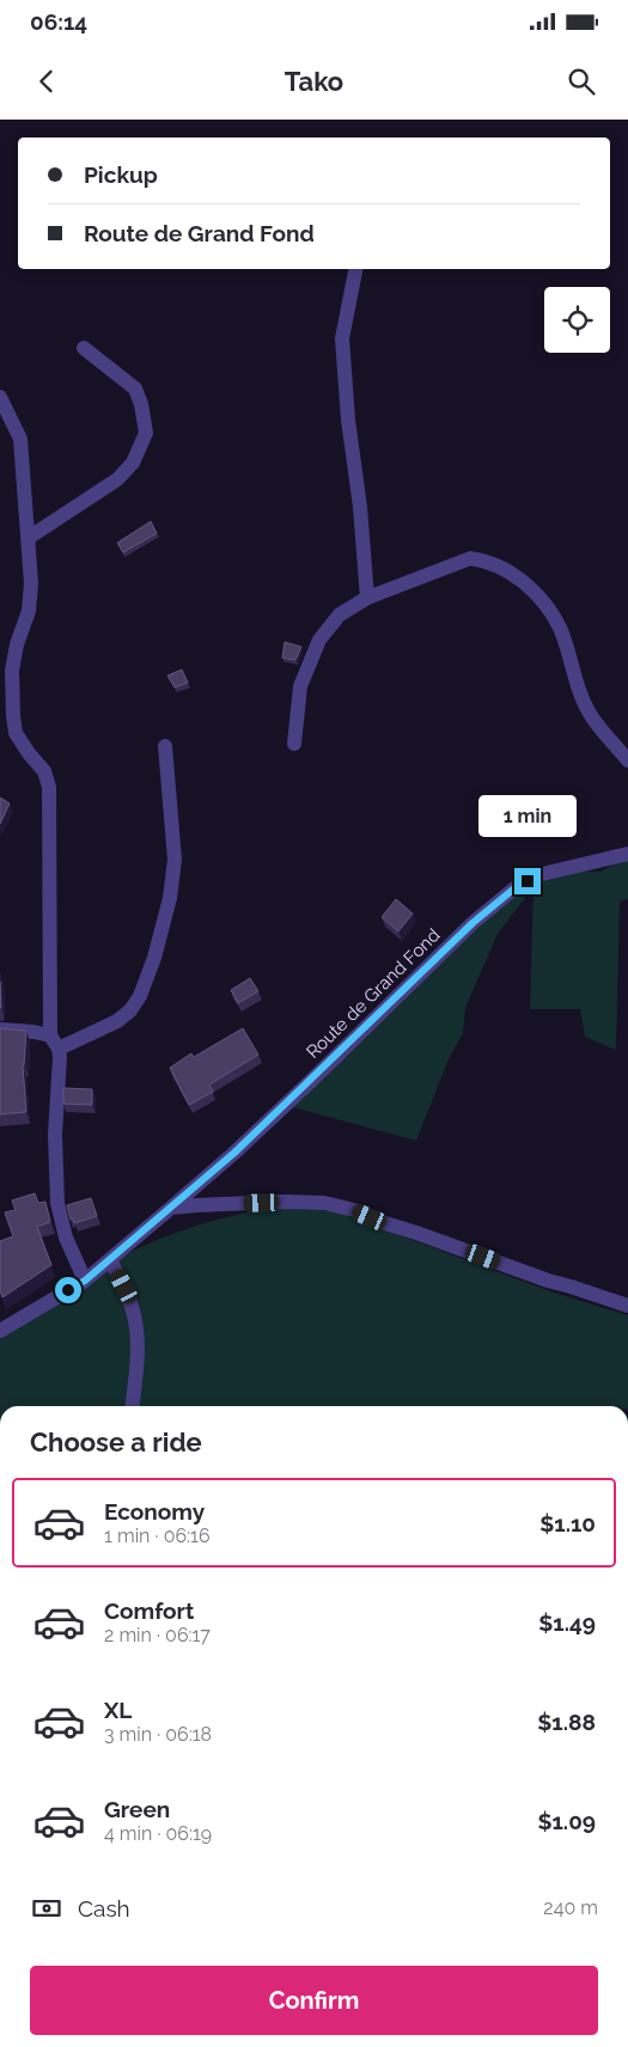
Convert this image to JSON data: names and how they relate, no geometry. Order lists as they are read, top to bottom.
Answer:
{
  "streets": {
    "street": ["Route de Grand Fond"]
  },
  "page": {
    "status": "06:14",
    "header": "Tako",
    "banner": ["Pickup", "Route de Grand Fond"],
    "bubble": "1 min",
    "heading": "Choose a ride",
    "list": [
      {
        "name": "Economy",
        "note": "1 min · 06:16",
        "value": "$1.10"
      },
      {
        "name": "Comfort",
        "note": "2 min · 06:17",
        "value": "$1.49"
      },
      {
        "name": "XL",
        "note": "3 min · 06:18",
        "value": "$1.88"
      },
      {
        "name": "Green",
        "note": "4 min · 06:19",
        "value": "$1.09"
      }
    ],
    "pay": ["Cash", "240 m"],
    "buttons": "Confirm"
  }
}
